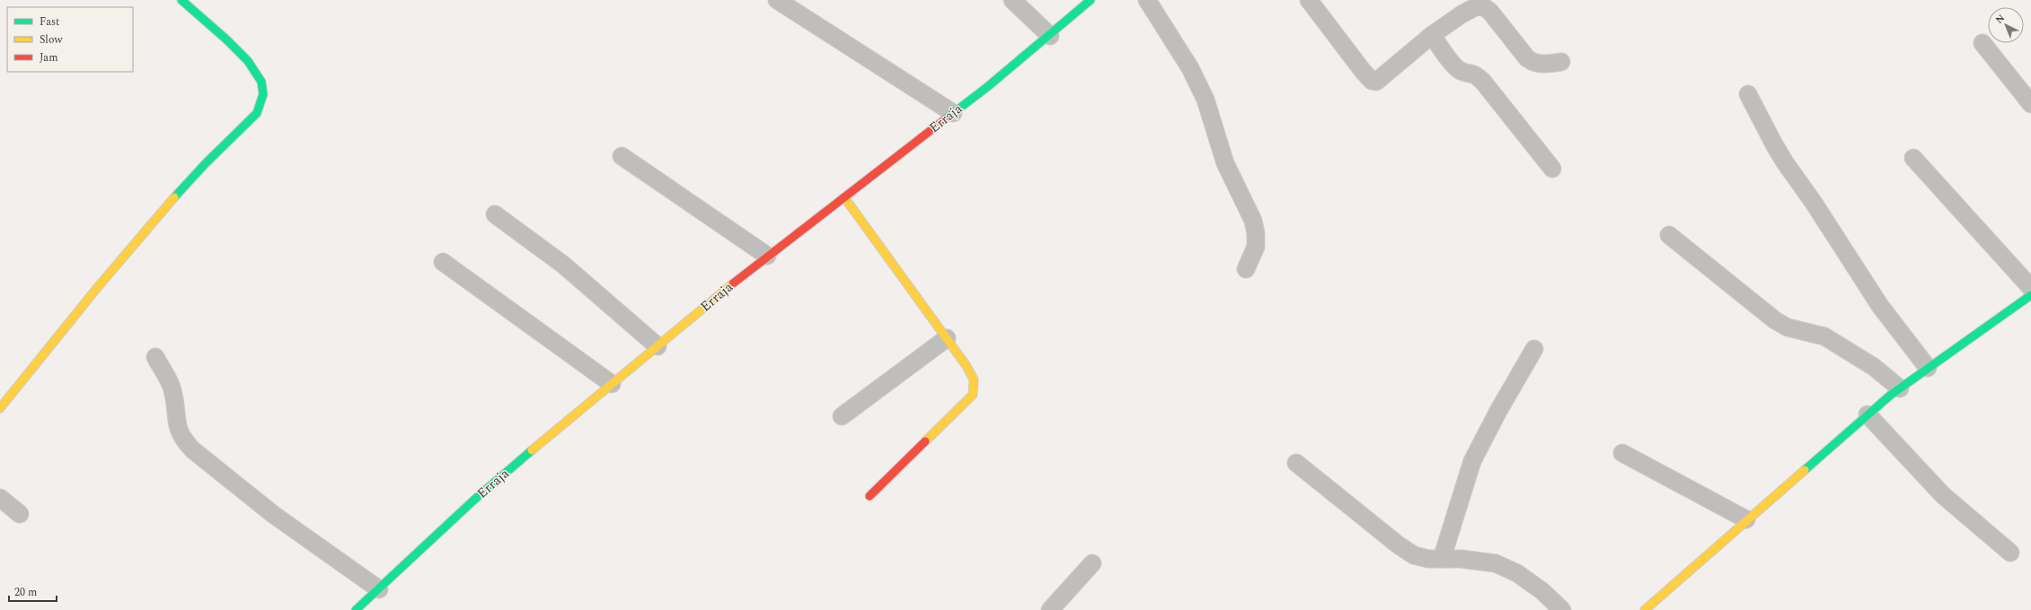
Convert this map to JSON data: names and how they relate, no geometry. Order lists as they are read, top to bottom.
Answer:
{
  "streets": {
    "street": ["Erraja"]
  },
  "legend": ["Fast", "Slow", "Jam"],
  "scale_bar": "20 m",
  "north": "top left"
}
